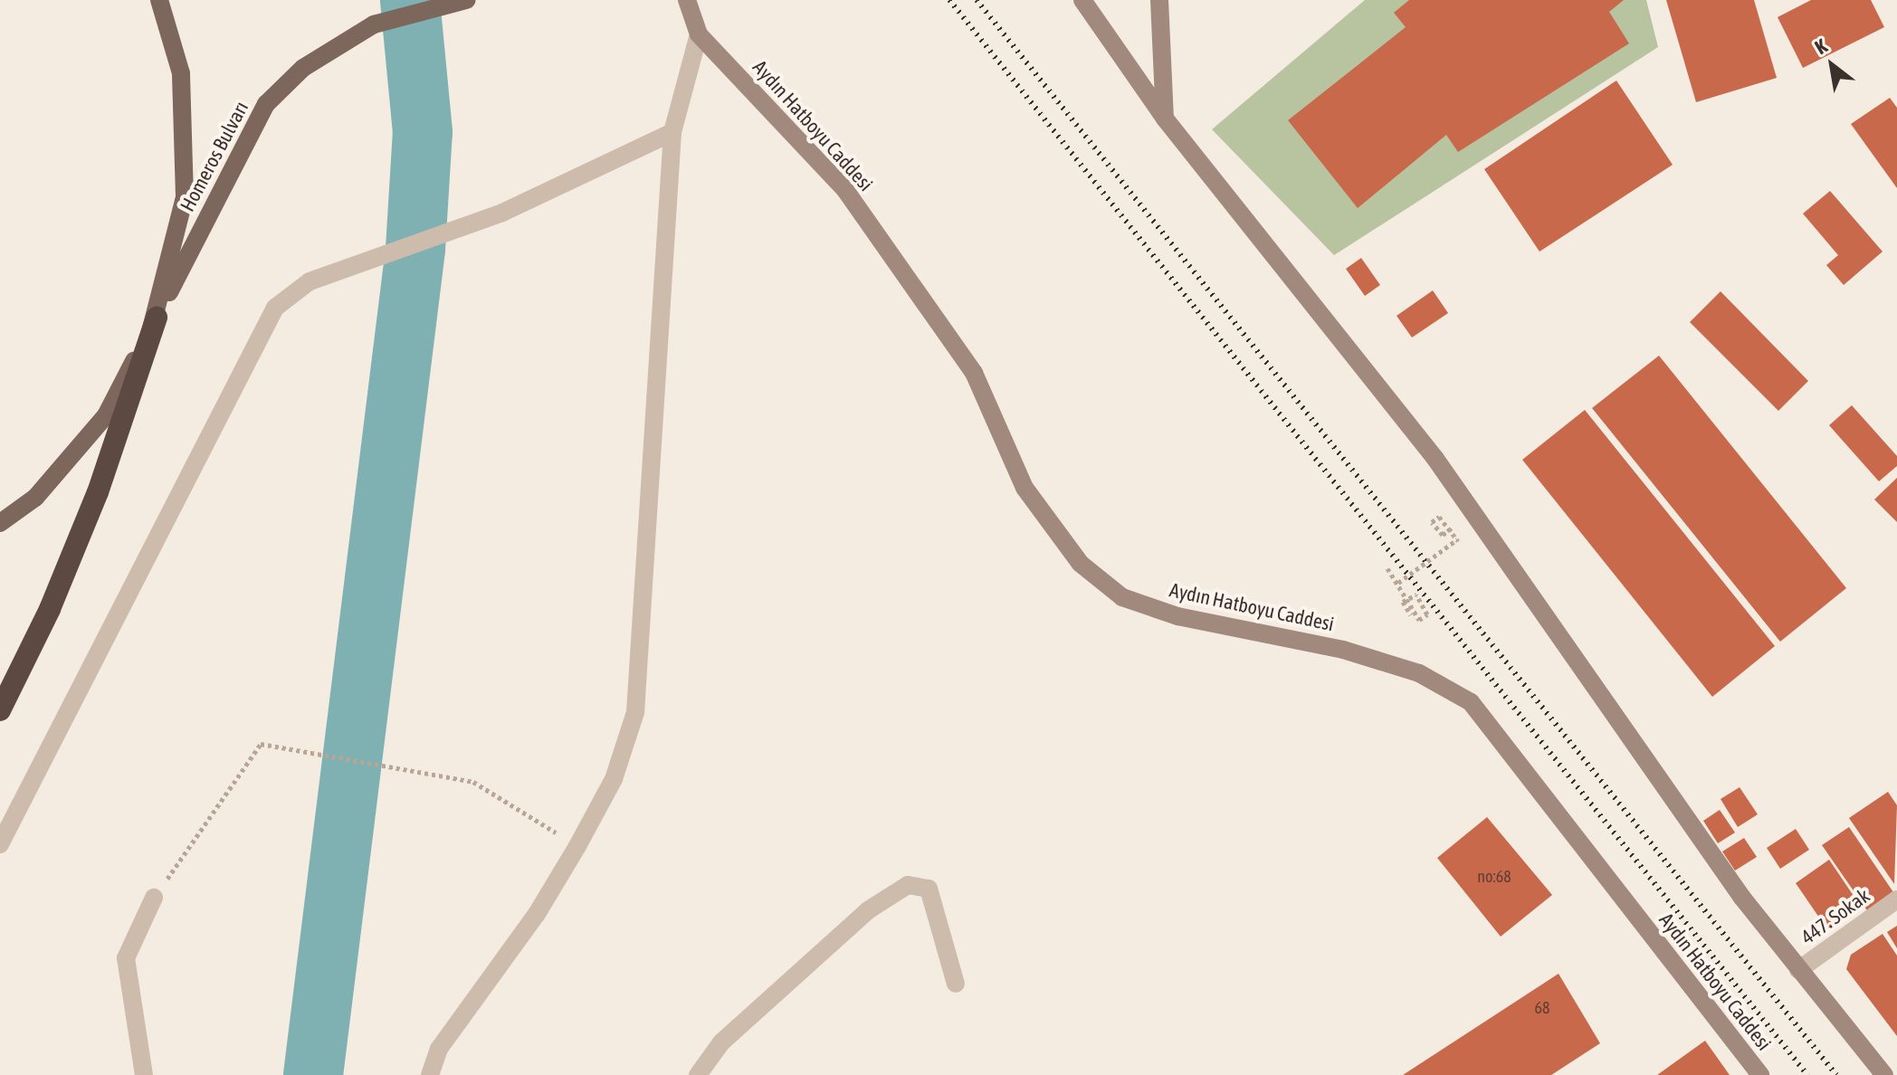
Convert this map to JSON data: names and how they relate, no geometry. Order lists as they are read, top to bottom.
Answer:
{
  "streets": {
    "main road": ["Homeros Bulvarı"],
    "street": ["Aydın Hatboyu Caddesi", "447. Sokak"]
  },
  "house_numbers": ["no:68", "68"],
  "north": "top left"
}
